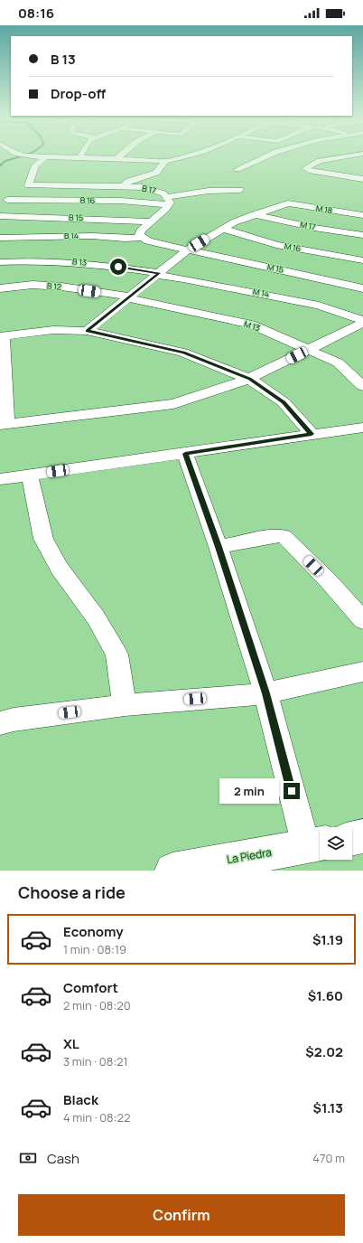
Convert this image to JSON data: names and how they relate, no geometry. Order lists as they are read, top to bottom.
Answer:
{
  "streets": {
    "street": [
      "B 17",
      "B 16",
      "M 18",
      "B 15",
      "M 17",
      "B 14",
      "M 16",
      "B 13",
      "M 15",
      "B 12",
      "M 14",
      "M 13",
      "La Piedra"
    ]
  },
  "crossings": [
    ["B 17", "B 16"],
    ["M 18", "M 17"],
    ["B 13", "M 14"],
    ["B 12", "M 13"]
  ],
  "page": {
    "status": "08:16",
    "banner": ["B 13", "Drop-off"],
    "bubble": "2 min",
    "heading": "Choose a ride",
    "list": [
      {
        "name": "Economy",
        "note": "1 min · 08:19",
        "value": "$1.19"
      },
      {
        "name": "Comfort",
        "note": "2 min · 08:20",
        "value": "$1.60"
      },
      {
        "name": "XL",
        "note": "3 min · 08:21",
        "value": "$2.02"
      },
      {
        "name": "Black",
        "note": "4 min · 08:22",
        "value": "$1.13"
      }
    ],
    "pay": ["Cash", "470 m"],
    "buttons": "Confirm"
  }
}
